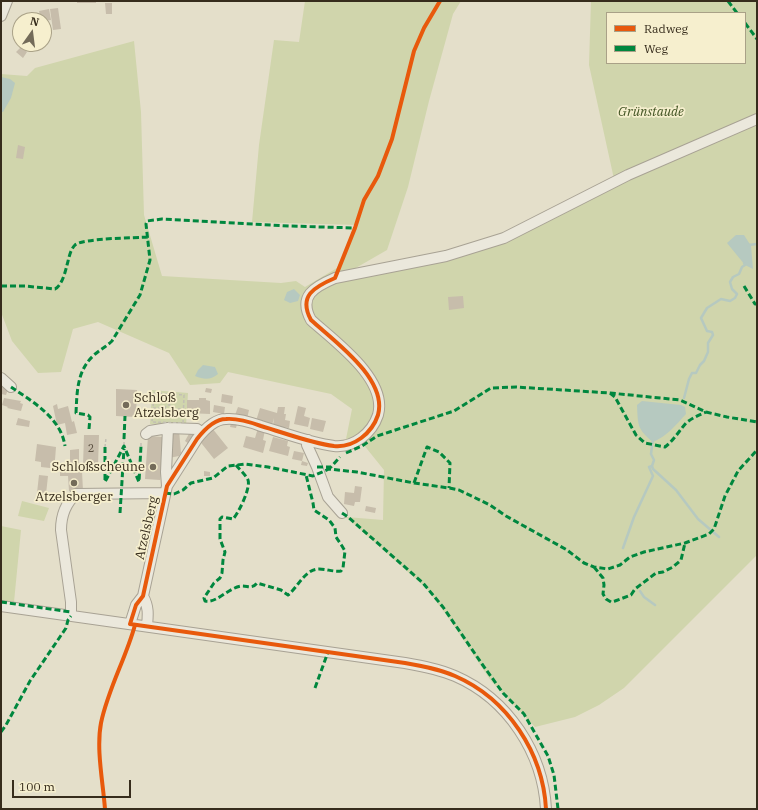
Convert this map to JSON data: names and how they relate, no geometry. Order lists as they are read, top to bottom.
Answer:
{
  "streets": {
    "street": ["Atzelsberg"]
  },
  "parks": ["Grünstaude"],
  "places": ["Schloß Atzelsberg", "Schloßscheune", "Atzelsberger"],
  "house_numbers": ["2"],
  "legend": ["Radweg", "Weg"],
  "scale_bar": "100 m",
  "north": "top"
}
